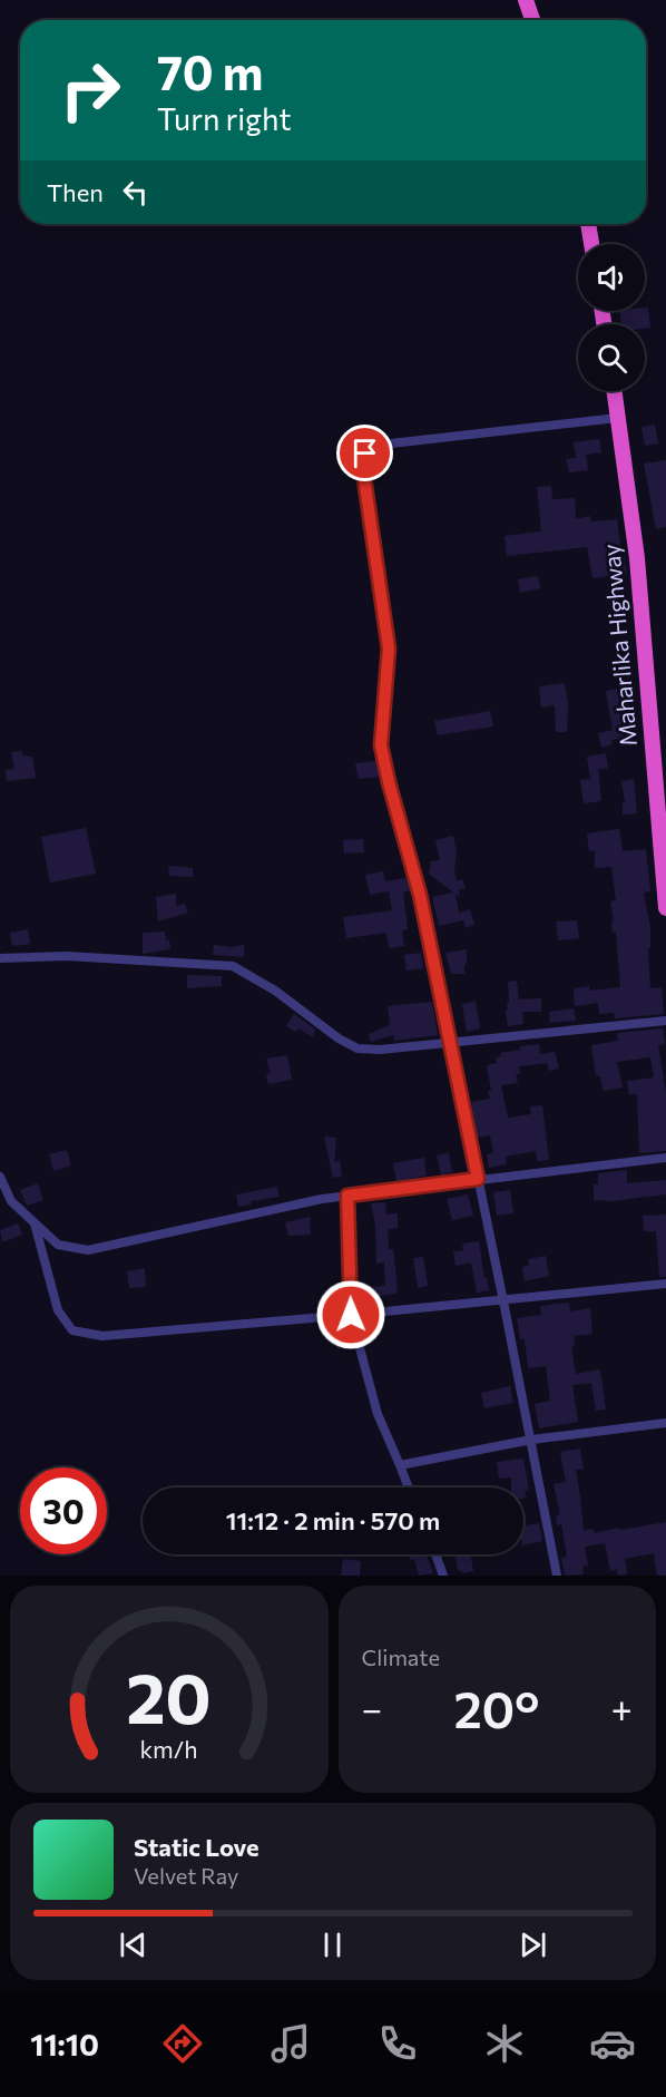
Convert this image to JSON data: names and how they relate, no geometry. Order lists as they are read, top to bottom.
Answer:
{
  "streets": {
    "highway": ["Maharlika Highway"]
  },
  "page": {
    "turn": ["70 m", "Turn right"],
    "then": "Then",
    "limit": "30",
    "trip": "11:12 · 2 min · 570 m",
    "tile": "Climate",
    "heat": ["−", "20°", "+"],
    "song": ["Static Love", "Velvet Ray"],
    "tabs": "11:10",
    "gauge": ["20", "km/h"]
  }
}
